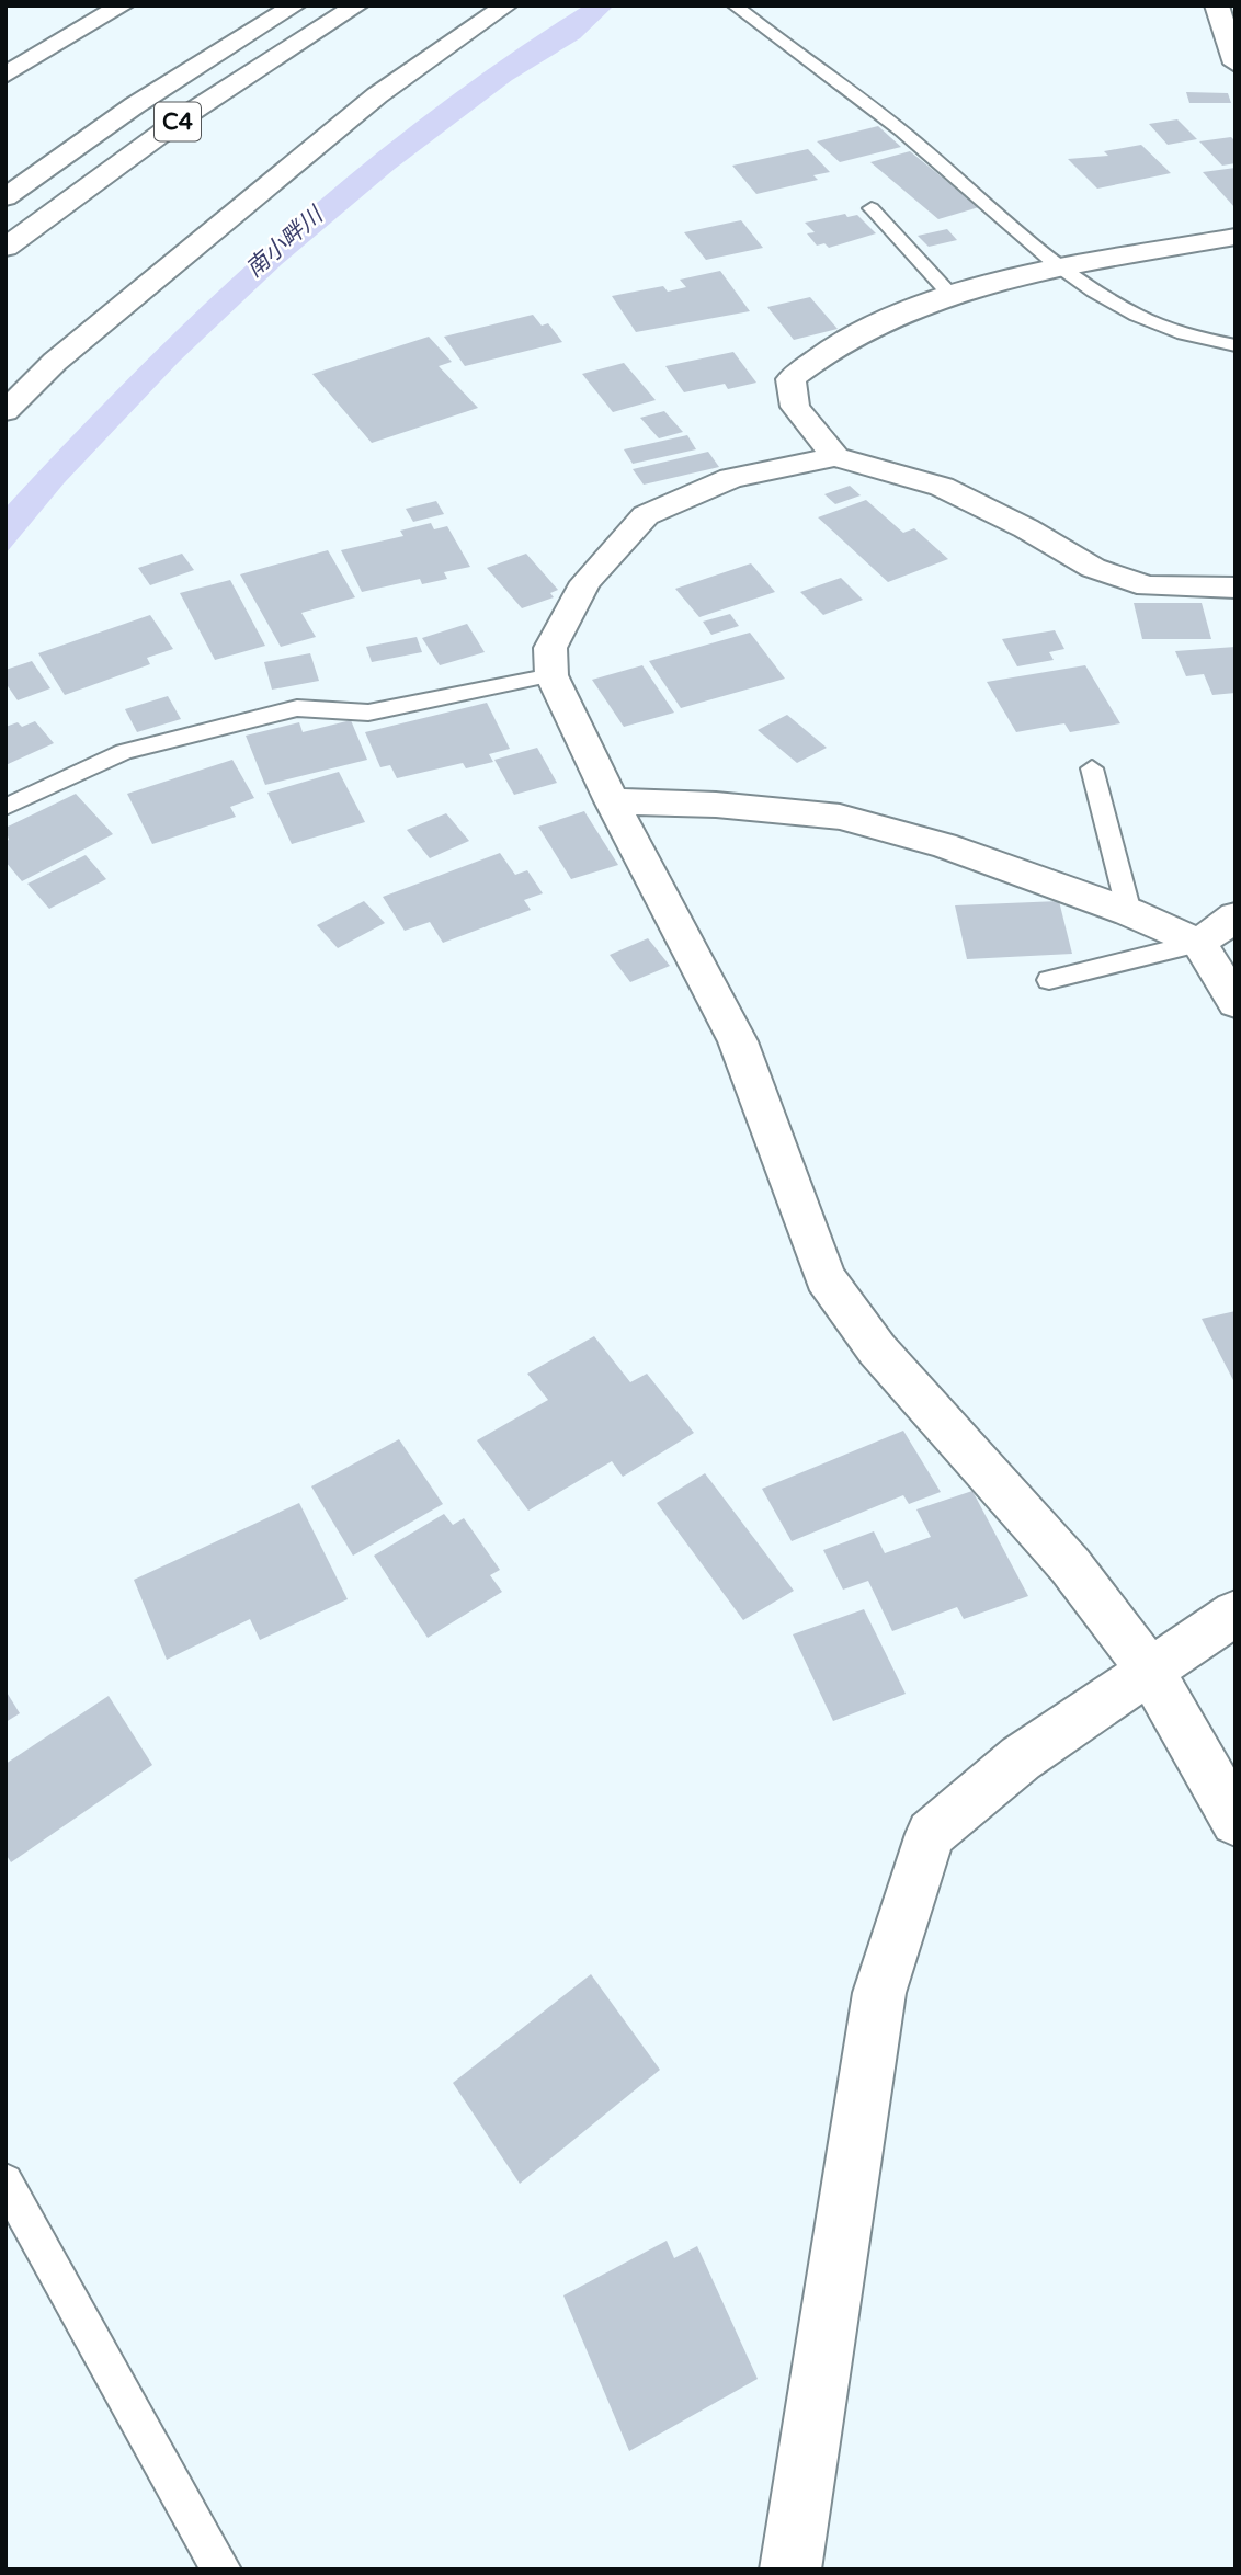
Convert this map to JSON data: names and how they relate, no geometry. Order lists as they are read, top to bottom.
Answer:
{
  "streets": {
    "main road": ["C4"]
  },
  "water": ["南小畔川"]
}
